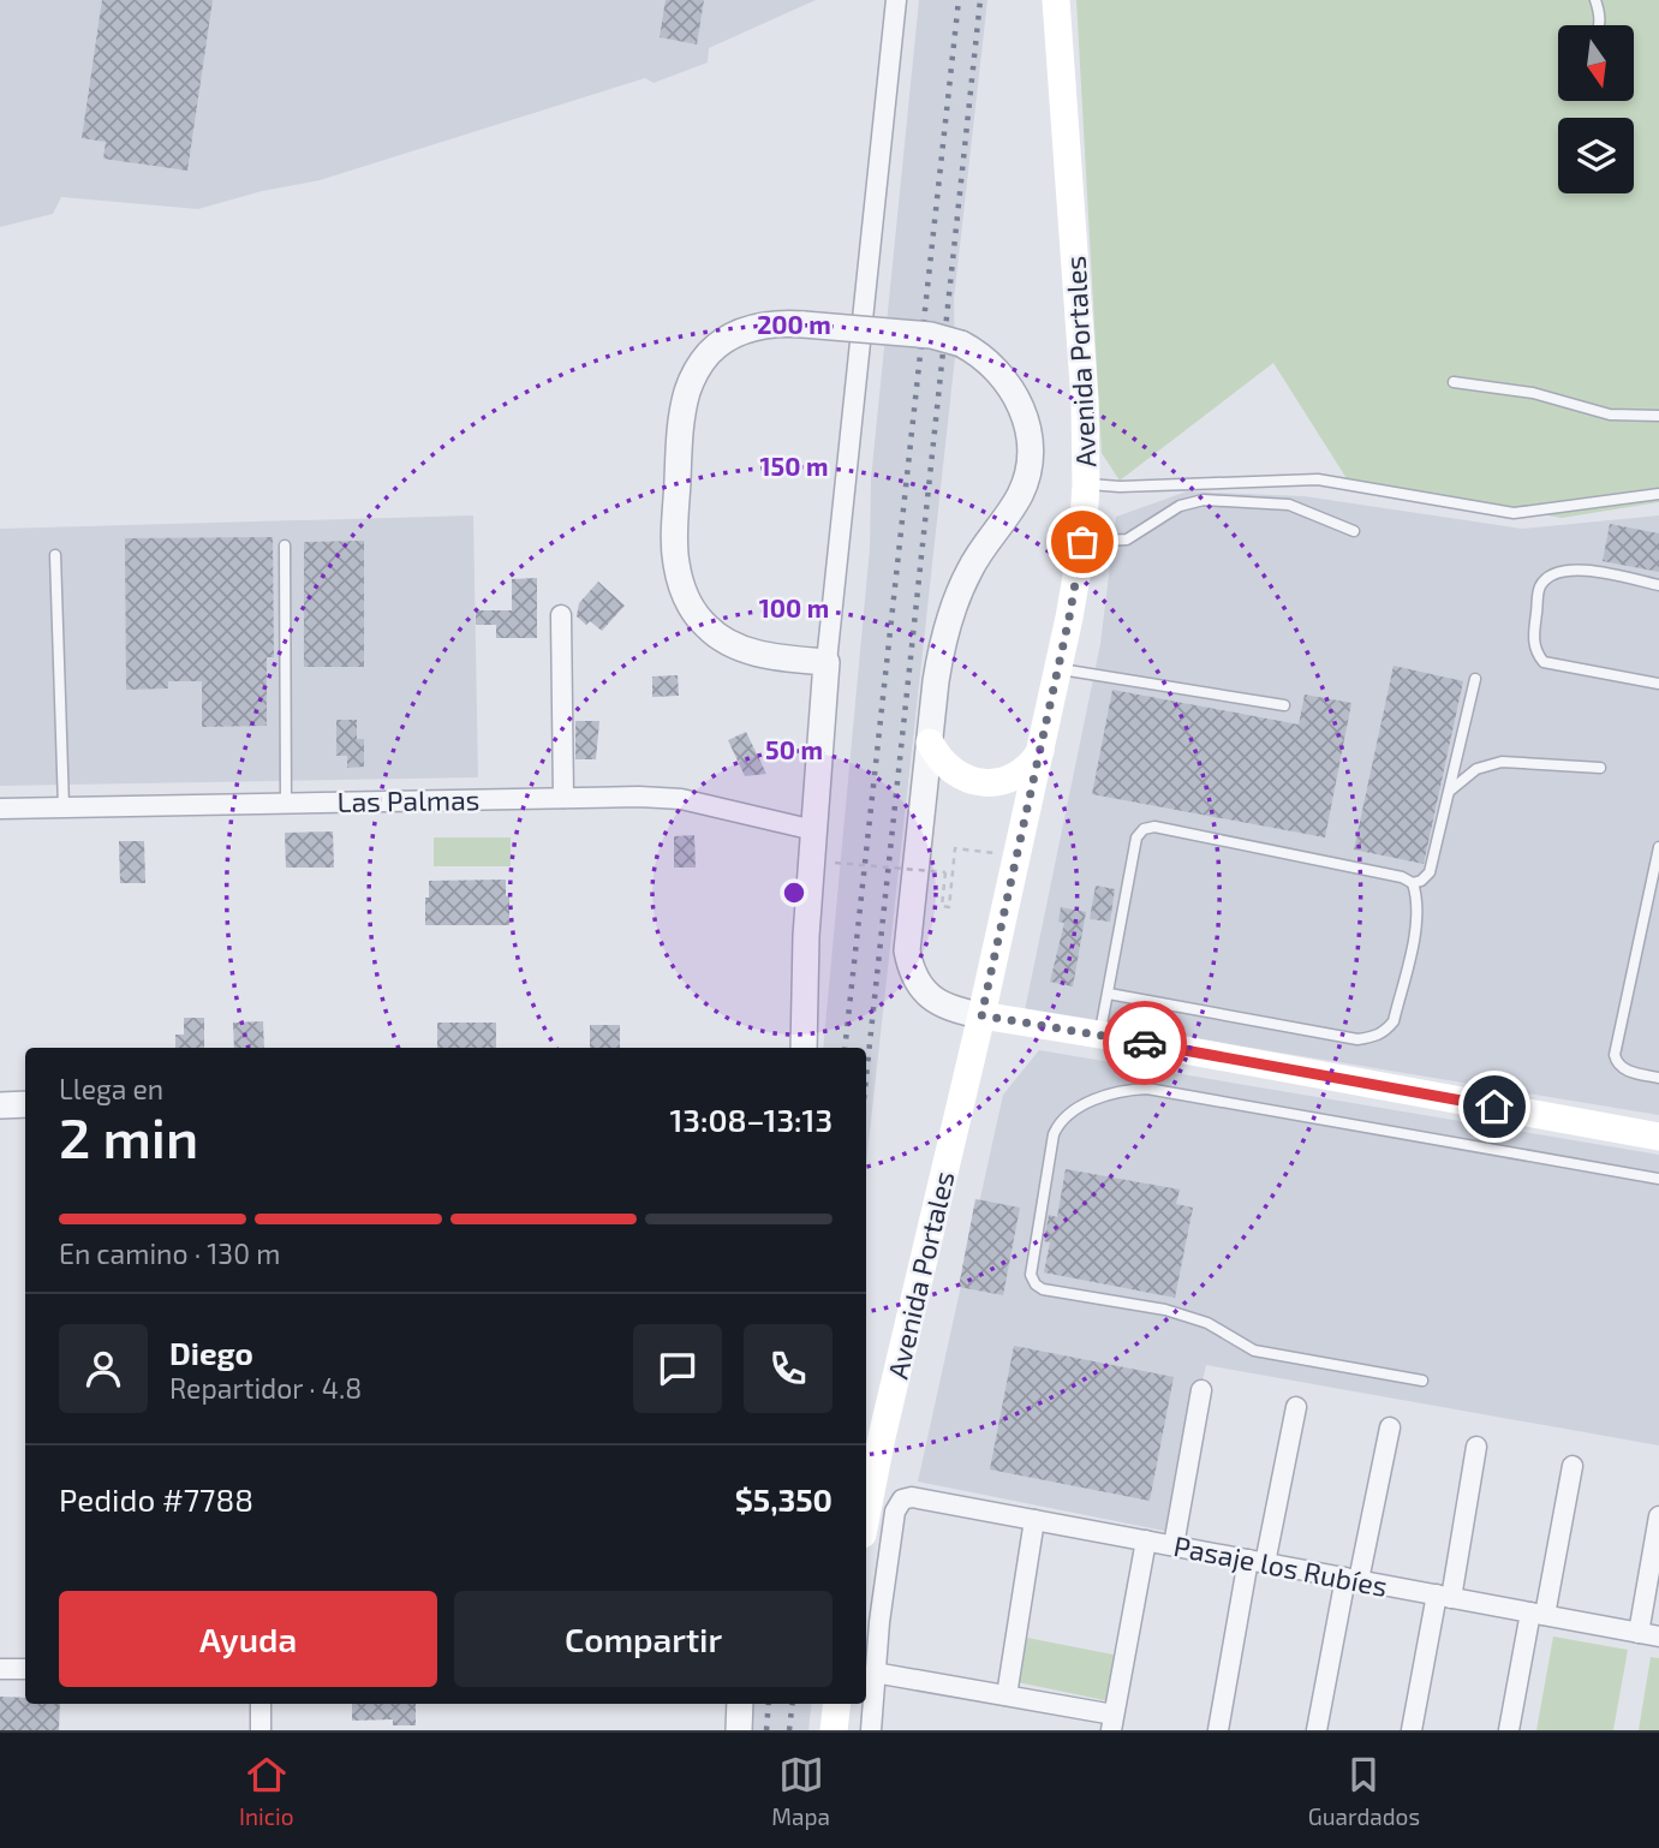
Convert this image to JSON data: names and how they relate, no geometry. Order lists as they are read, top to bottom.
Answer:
{
  "streets": {
    "main road": ["Avenida Portales"],
    "street": ["Las Palmas", "Pasaje los Rubíes"]
  },
  "north": "bottom",
  "page": {
    "heading": ["2 min", "Llega en", "13:08–13:13"],
    "panel": [
      "Diego",
      "Repartidor · 4.8",
      "Pedido #7788",
      "$5,350"
    ],
    "bar": "En camino · 130 m",
    "buttons": ["Ayuda", "Compartir"],
    "tabs": ["Inicio", "Mapa", "Guardados"]
  },
  "rings": [
    "200 m",
    "150 m",
    "100 m",
    "50 m"
  ]
}
